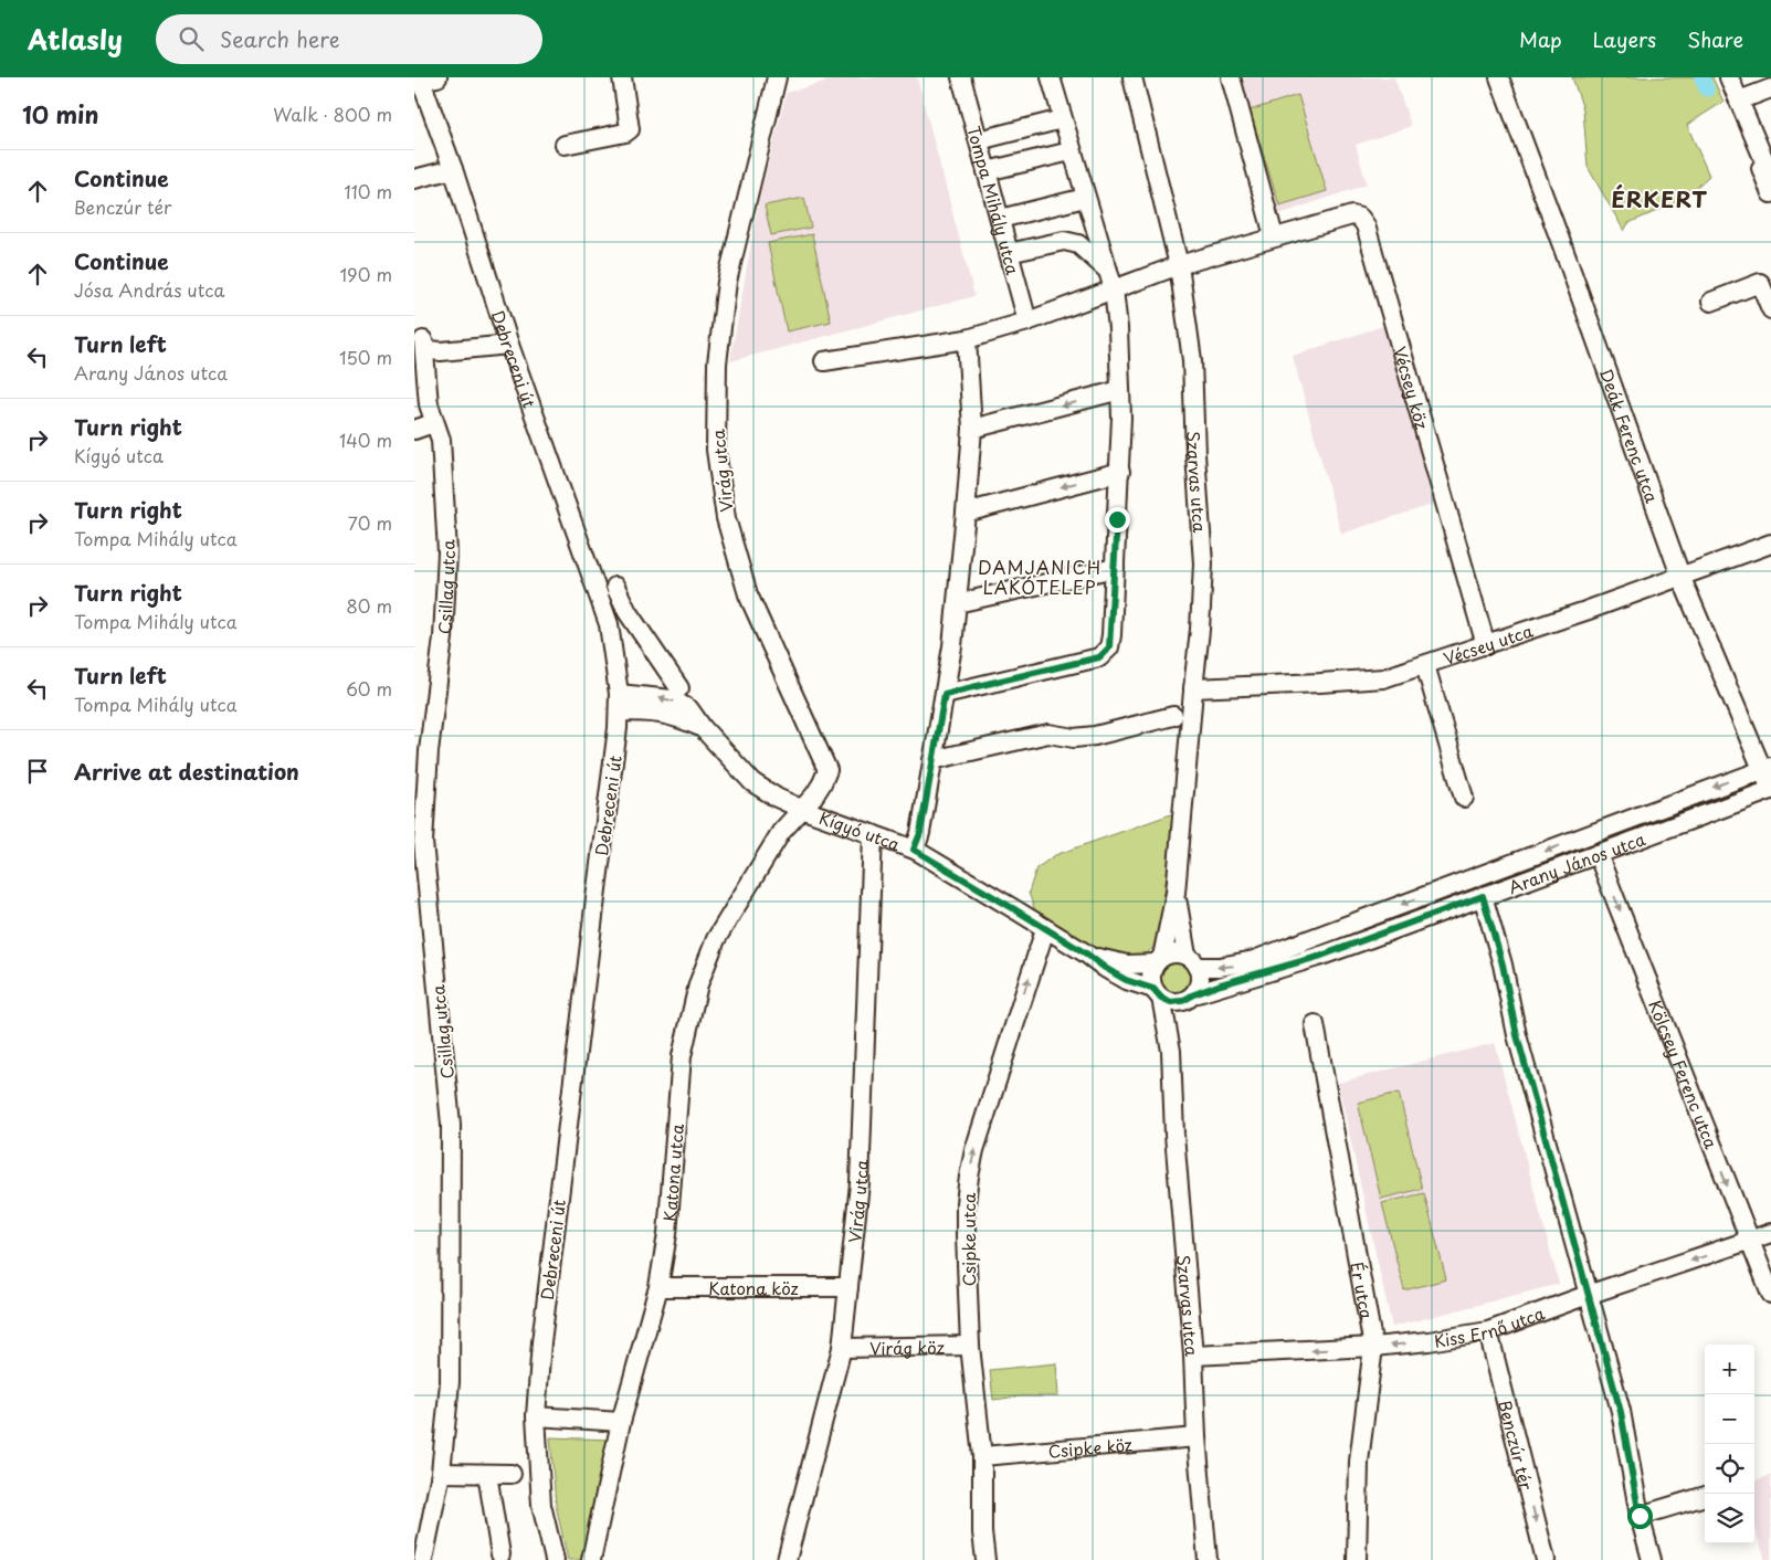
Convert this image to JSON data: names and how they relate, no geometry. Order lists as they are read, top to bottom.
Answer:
{
  "streets": {
    "street": [
      "Tompa Mihály utca",
      "Debreceni út",
      "Vécsey köz",
      "Deák Ferenc utca",
      "Virág utca",
      "Szarvas utca",
      "Csillag utca",
      "Vécsey utca",
      "Kígyó utca",
      "Arany János utca",
      "Kölcsey Ferenc utca",
      "Katona utca",
      "Csipke utca",
      "Katona köz",
      "Ér utca",
      "Kiss Ernő utca",
      "Virág köz",
      "Benczúr tér",
      "Csipke köz"
    ]
  },
  "crossings": [
    ["Debreceni út", "Kígyó utca"],
    ["Vécsey köz", "Szarvas utca"],
    ["Vécsey köz", "Vécsey utca"],
    ["Deák Ferenc utca", "Vécsey utca"],
    ["Deák Ferenc utca", "Arany János utca"],
    ["Virág utca", "Kígyó utca"],
    ["Virág utca", "Katona utca"],
    ["Virág utca", "Katona köz"],
    ["Virág utca", "Virág köz"],
    ["Szarvas utca", "Vécsey utca"],
    ["Szarvas utca", "Kígyó utca"],
    ["Szarvas utca", "Arany János utca"],
    ["Szarvas utca", "Kiss Ernő utca"],
    ["Szarvas utca", "Csipke köz"],
    ["Kígyó utca", "Arany János utca"],
    ["Kígyó utca", "Katona utca"],
    ["Kígyó utca", "Csipke utca"],
    ["Arany János utca", "Kölcsey Ferenc utca"],
    ["Kölcsey Ferenc utca", "Kiss Ernő utca"],
    ["Katona utca", "Katona köz"],
    ["Csipke utca", "Virág köz"],
    ["Csipke utca", "Csipke köz"],
    ["Ér utca", "Kiss Ernő utca"],
    ["Kiss Ernő utca", "Benczúr tér"]
  ],
  "one_way": ["Csipke utca", "Kiss Ernő utca"],
  "districts": ["ÉRKERT", "DAMJANICH LAKÓTELEP"],
  "page": {
    "header": "Atlasly",
    "search": "Search here",
    "nav": ["Map", "Layers", "Share"],
    "heading": ["10 min", "Walk · 800 m"],
    "list": [
      ["Continue", "Benczúr tér", "110 m"],
      ["Continue", "Jósa András utca", "190 m"],
      ["Turn left", "Arany János utca", "150 m"],
      ["Turn right", "Kígyó utca", "140 m"],
      ["Turn right", "Tompa Mihály utca", "70 m"],
      ["Turn right", "Tompa Mihály utca", "80 m"],
      ["Turn left", "Tompa Mihály utca", "60 m"],
      "Arrive at destination"
    ],
    "map_buttons": ["+", "−"]
  }
}
